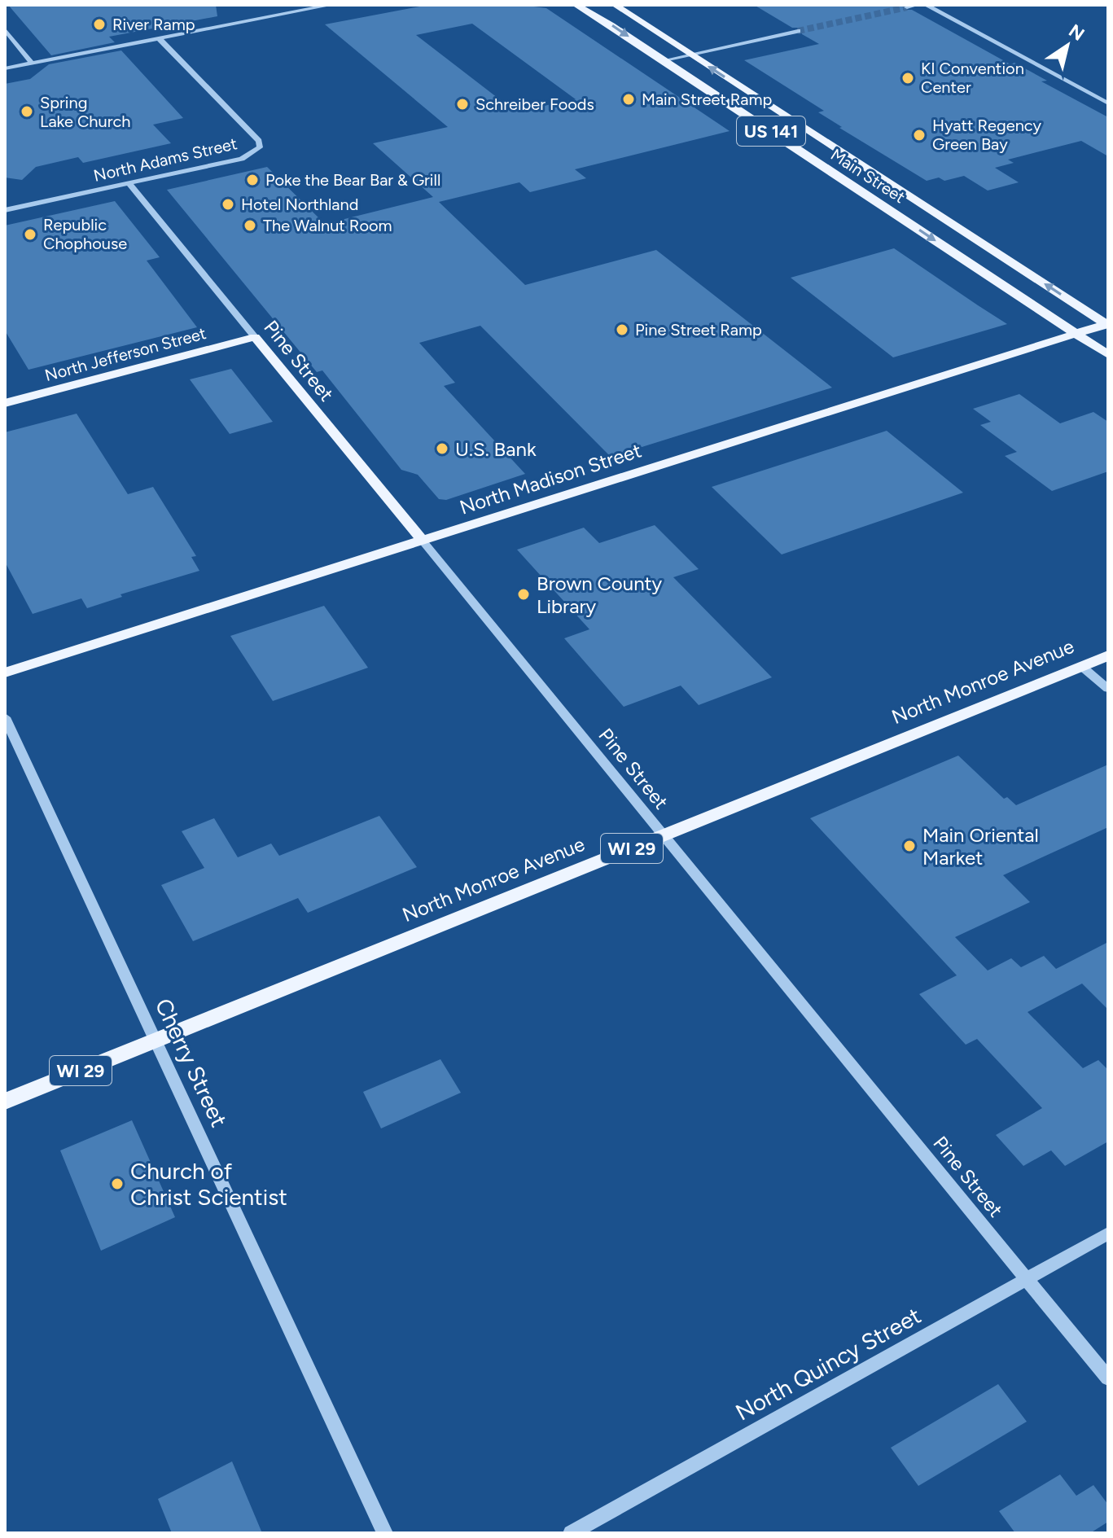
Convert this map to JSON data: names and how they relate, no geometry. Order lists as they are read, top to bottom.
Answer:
{
  "streets": {
    "main road": [
      "US 141",
      "Main Street",
      "North Jefferson Street",
      "Pine Street",
      "North Madison Street",
      "North Monroe Avenue",
      "WI 29"
    ],
    "street": ["North Adams Street", "Cherry Street", "North Quincy Street"]
  },
  "crossings": [
    ["North Adams Street", "Pine Street"],
    ["Main Street", "North Madison Street"],
    ["North Jefferson Street", "Pine Street"],
    ["Pine Street", "North Madison Street"],
    ["Pine Street", "North Monroe Avenue"],
    ["Pine Street", "North Quincy Street"],
    ["North Monroe Avenue", "Cherry Street"]
  ],
  "places": [
    "River Ramp",
    "KI Convention Center",
    "Main Street Ramp",
    "Schreiber Foods",
    "Spring Lake Church",
    "Hyatt Regency Green Bay",
    "Poke the Bear Bar & Grill",
    "Hotel Northland",
    "The Walnut Room",
    "Republic Chophouse",
    "Pine Street Ramp",
    "U.S. Bank",
    "Brown County Library",
    "Main Oriental Market",
    "Church of Christ Scientist"
  ],
  "north": "top right"
}
